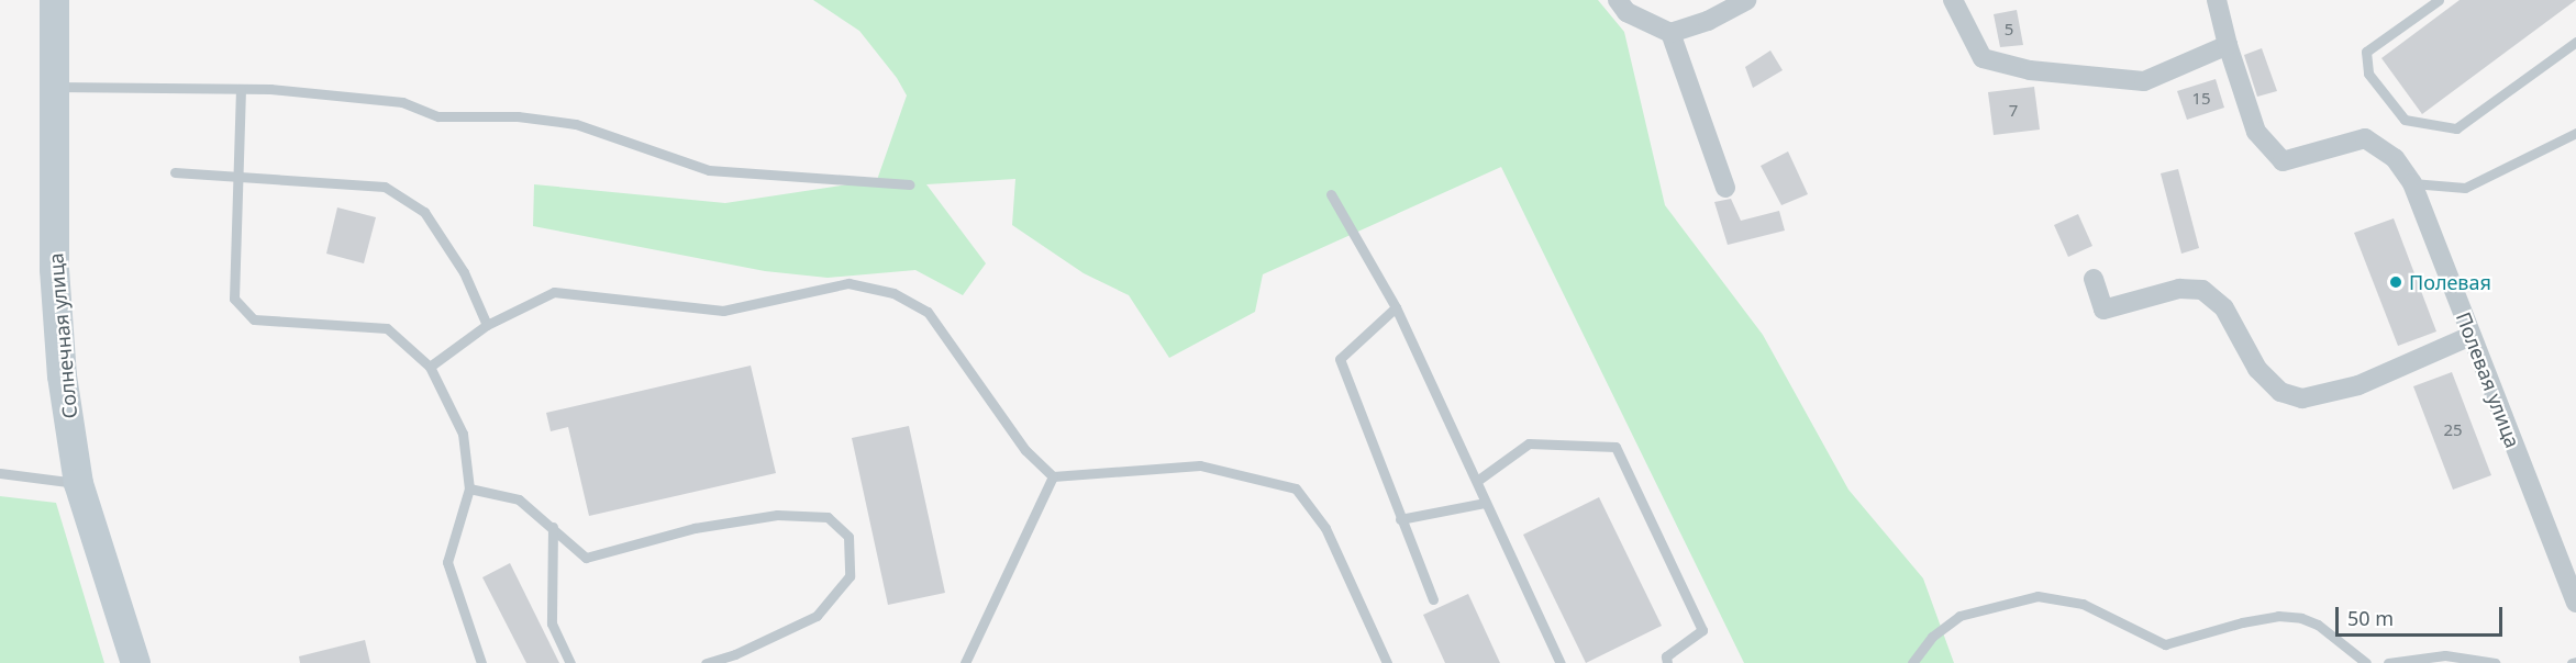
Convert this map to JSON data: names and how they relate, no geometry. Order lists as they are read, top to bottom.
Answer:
{
  "streets": {
    "street": ["Солнечная улица", "Полевая улица"]
  },
  "places": ["Полевая"],
  "house_numbers": [
    "5",
    "15",
    "7",
    "25"
  ],
  "scale_bar": "50 m"
}
